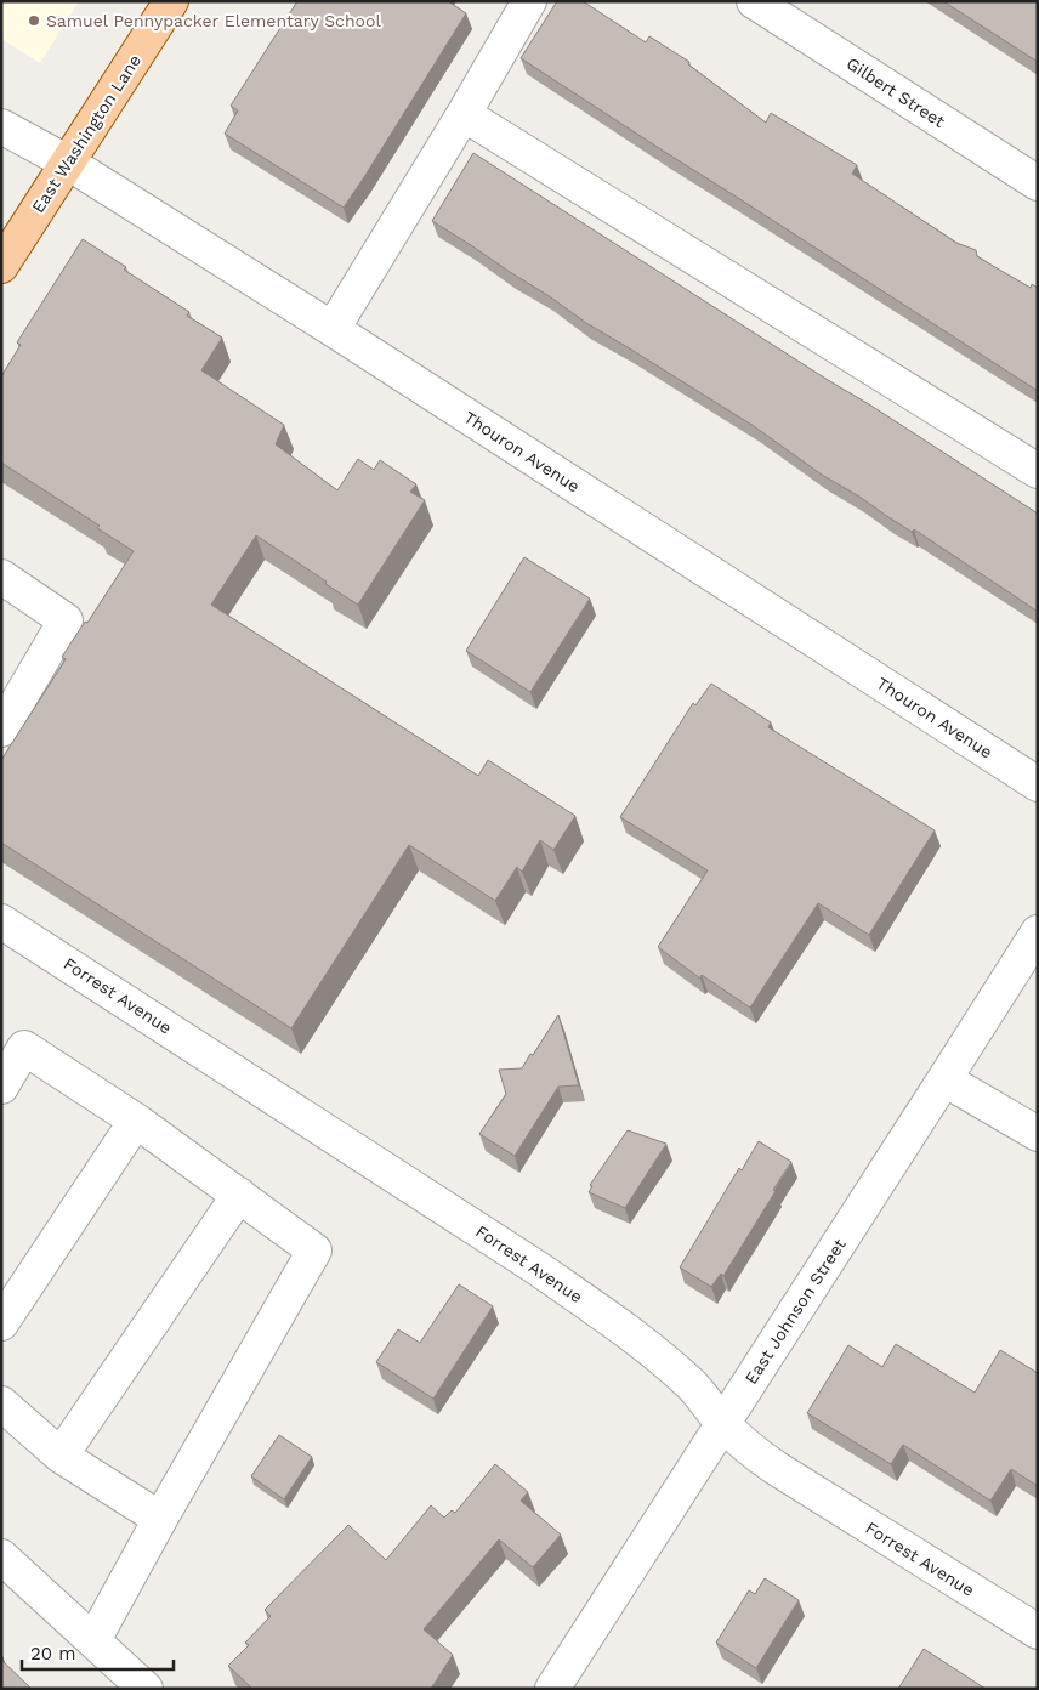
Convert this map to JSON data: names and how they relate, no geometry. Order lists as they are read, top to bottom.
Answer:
{
  "streets": {
    "main road": ["East Washington Lane"],
    "street": [
      "Gilbert Street",
      "Thouron Avenue",
      "Forrest Avenue",
      "East Johnson Street"
    ]
  },
  "crossings": [
    ["East Washington Lane", "Thouron Avenue"],
    ["Forrest Avenue", "East Johnson Street"]
  ],
  "places": ["Samuel Pennypacker Elementary School"],
  "scale_bar": "20 m"
}
